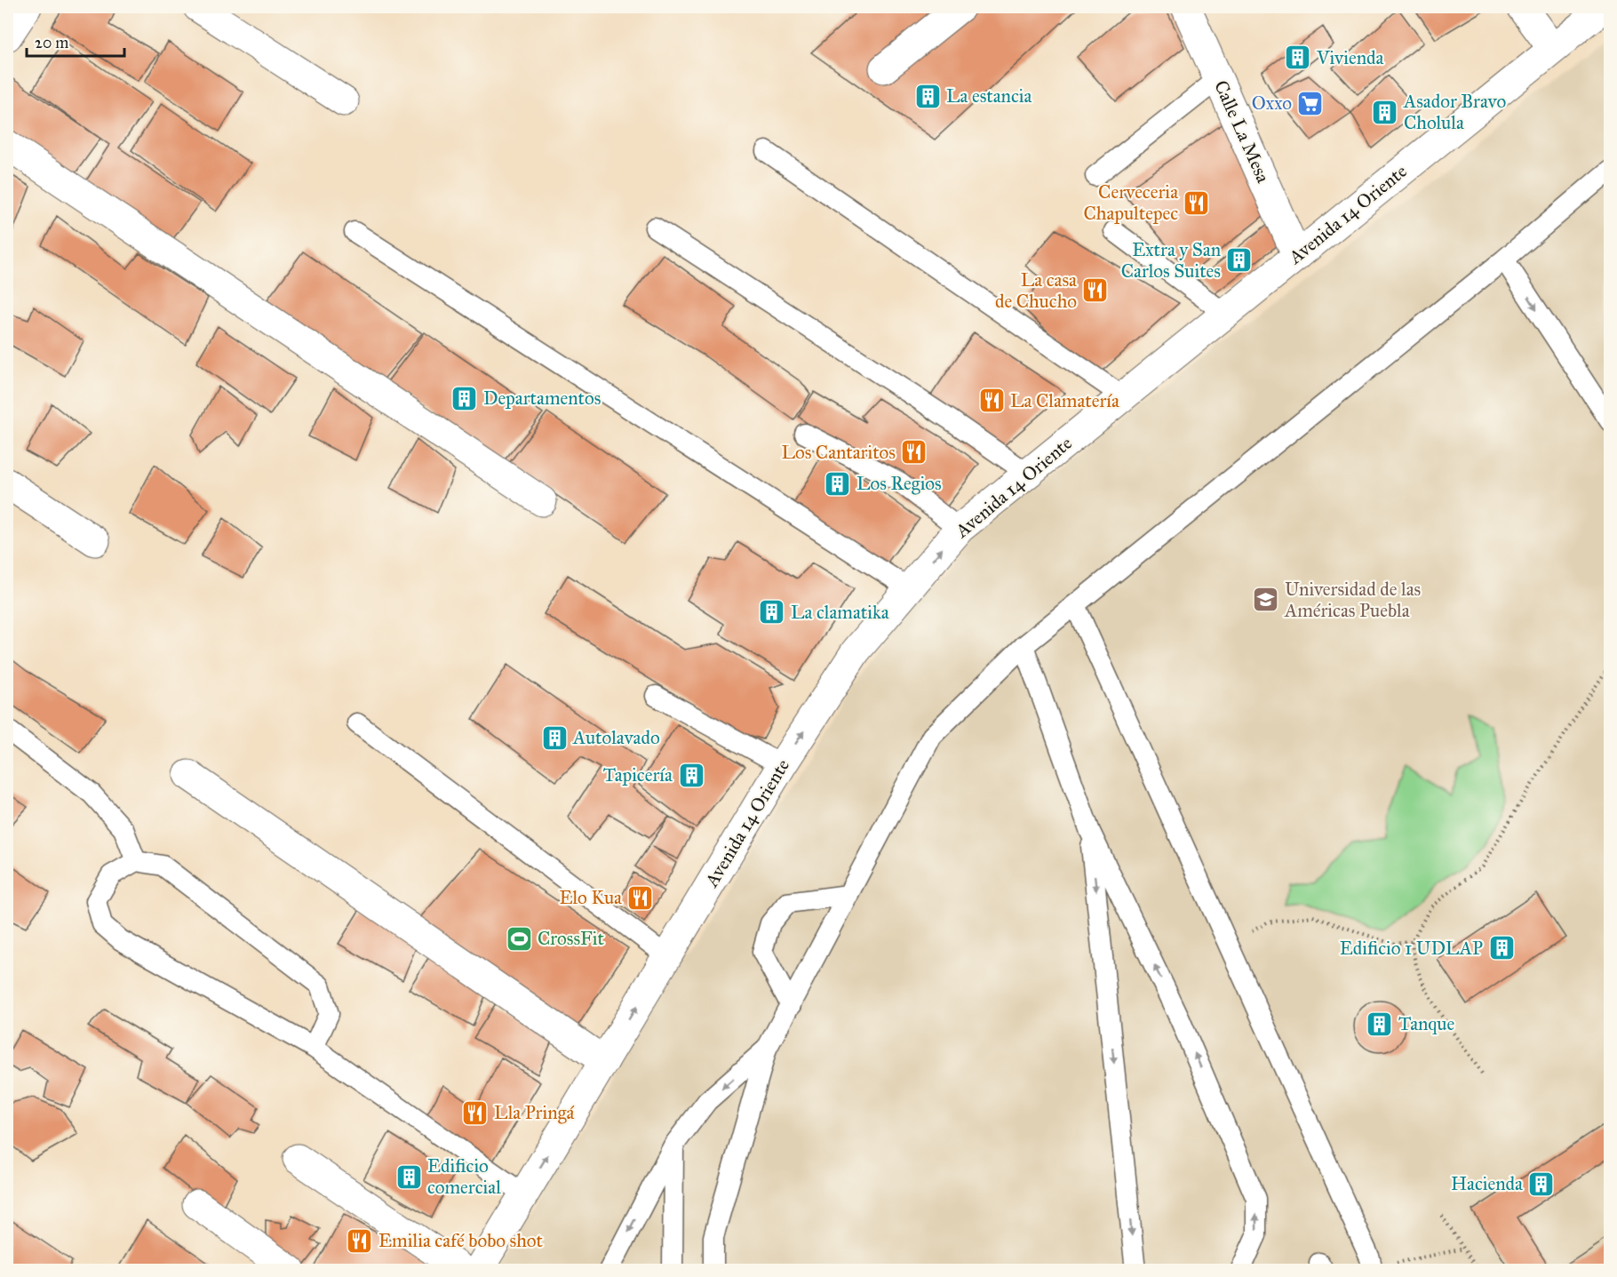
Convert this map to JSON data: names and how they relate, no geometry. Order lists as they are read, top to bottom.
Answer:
{
  "streets": {
    "street": ["Calle La Mesa", "Avenida 14 Oriente"]
  },
  "crossings": [
    ["Calle La Mesa", "Avenida 14 Oriente"]
  ],
  "places": {
    "building": [
      "Vivienda",
      "La estancia",
      "Asador Bravo Cholula",
      "Extra y San Carlos Suites",
      "Departamentos",
      "Los Regios",
      "La clamatika",
      "Autolavado",
      "Tapicería",
      "Edificio 1 UDLAP",
      "Tanque",
      "Edificio comercial",
      "Hacienda"
    ],
    "supermarket": ["Oxxo"],
    "restaurant": [
      "Cerveceria Chapultepec",
      "La casa de Chucho",
      "La Clamatería",
      "Los Cantaritos",
      "Elo Kua",
      "Lla Pringá",
      "Emilia café bobo shot"
    ],
    "school or university": ["Universidad de las Américas Puebla"],
    "sports": ["CrossFit"]
  },
  "scale_bar": "20 m"
}
